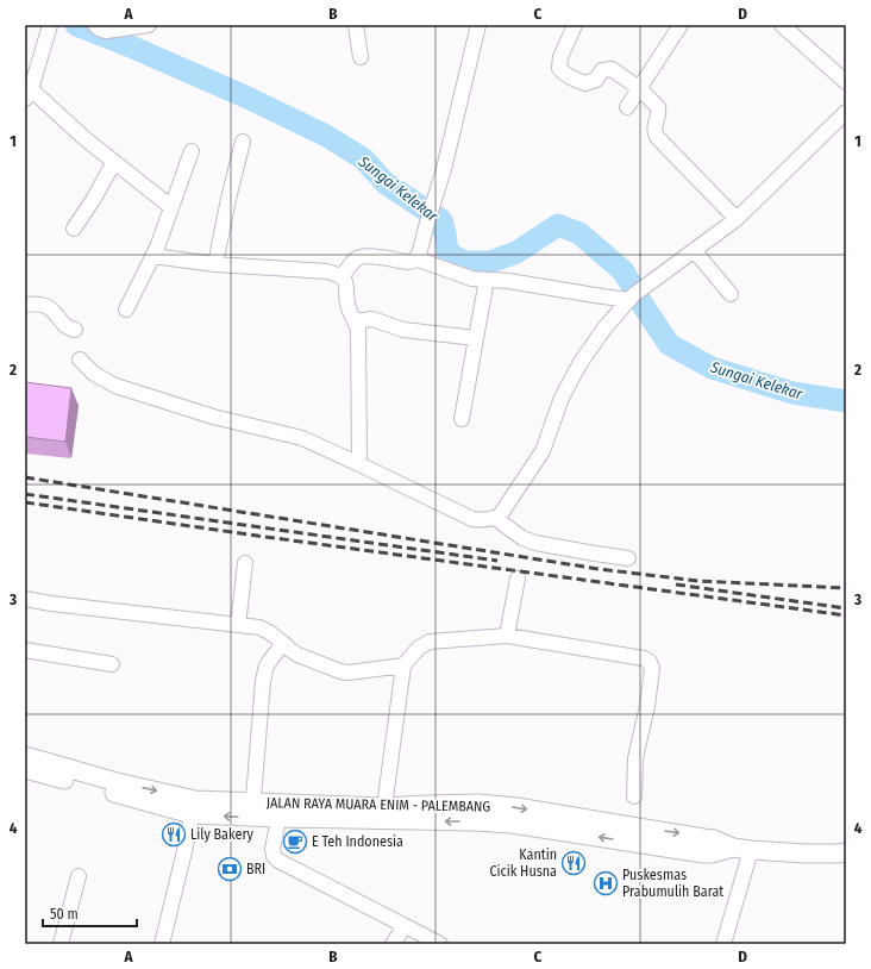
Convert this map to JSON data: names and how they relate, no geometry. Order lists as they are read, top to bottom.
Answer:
{
  "streets": {
    "main road": ["JALAN RAYA MUARA ENIM - PALEMBANG"]
  },
  "water": ["Sungai Kelekar"],
  "places": {
    "restaurant": ["Lily Bakery", "Kantin Cicik Husna"],
    "cafe": ["E Teh Indonesia"],
    "bank": ["BRI"],
    "hospital": ["Puskesmas Prabumulih Barat"]
  },
  "scale_bar": "50 m",
  "grid": {
    "columns": [
      "A",
      "B",
      "C",
      "D"
    ],
    "rows": [
      "1",
      "2",
      "3",
      "4"
    ]
  }
}
